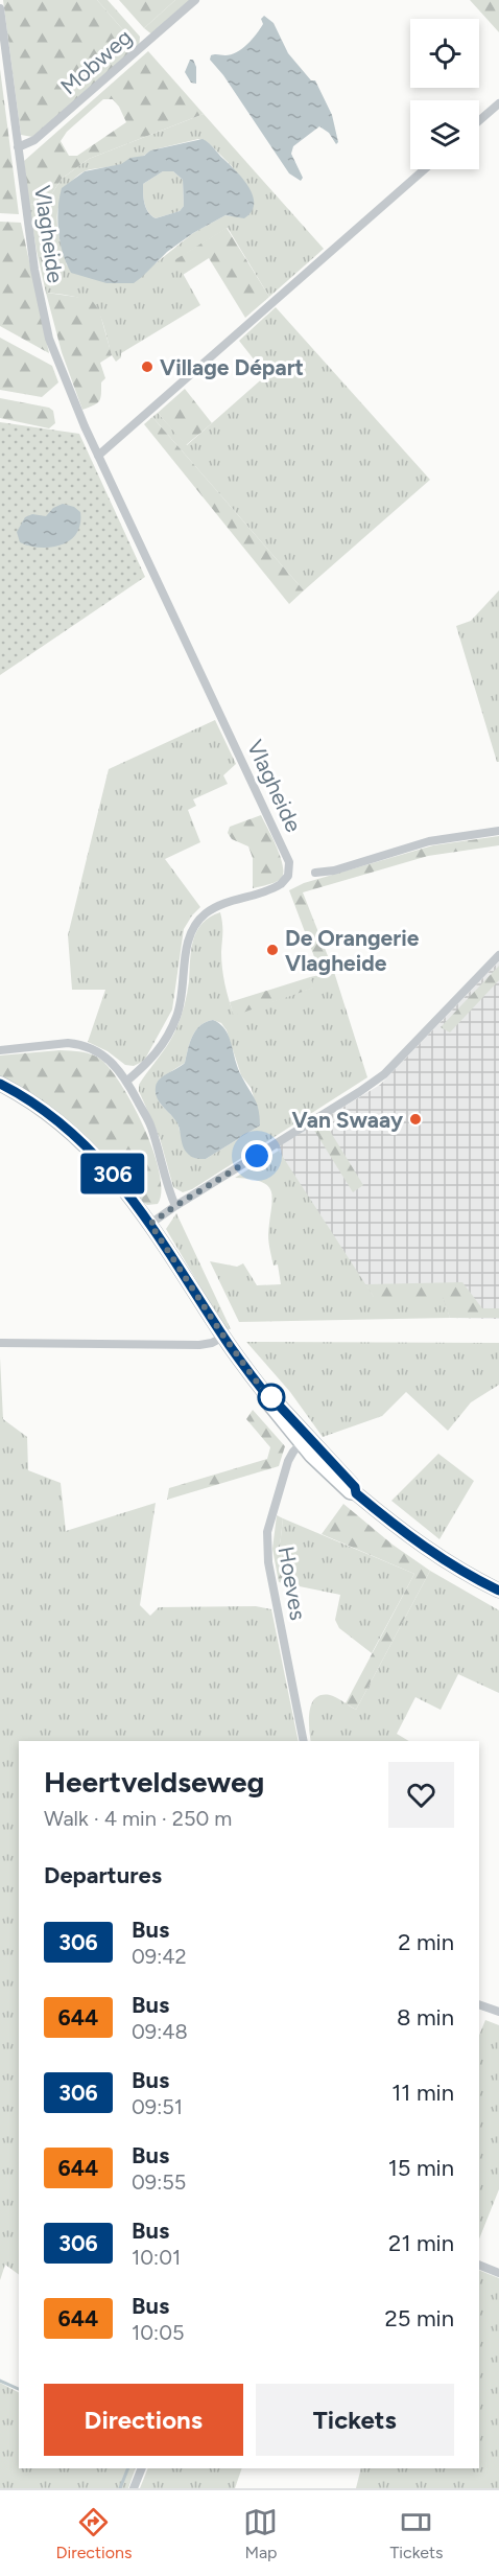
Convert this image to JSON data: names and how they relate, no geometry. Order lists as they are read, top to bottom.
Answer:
{
  "streets": {
    "street": ["Mobweg", "Vlagheide", "Hoeves"]
  },
  "crossings": [
    ["Mobweg", "Vlagheide"]
  ],
  "places": ["Village Départ", "De Orangerie Vlagheide", "Van Swaay"],
  "lines": ["bus line 306"],
  "page": {
    "on_map": "306",
    "heading": [
      ["Heertveldseweg", "Walk · 4 min · 250 m"],
      "Departures"
    ],
    "list": [
      {
        "mark": "306",
        "name": "Bus",
        "note": "09:42",
        "value": "2 min"
      },
      {
        "mark": "644",
        "name": "Bus",
        "note": "09:48",
        "value": "8 min"
      },
      {
        "mark": "306",
        "name": "Bus",
        "note": "09:51",
        "value": "11 min"
      },
      {
        "mark": "644",
        "name": "Bus",
        "note": "09:55",
        "value": "15 min"
      },
      {
        "mark": "306",
        "name": "Bus",
        "note": "10:01",
        "value": "21 min"
      },
      {
        "mark": "644",
        "name": "Bus",
        "note": "10:05",
        "value": "25 min"
      }
    ],
    "buttons": ["Directions", "Tickets"],
    "tabs": ["Directions", "Map", "Tickets"]
  }
}
